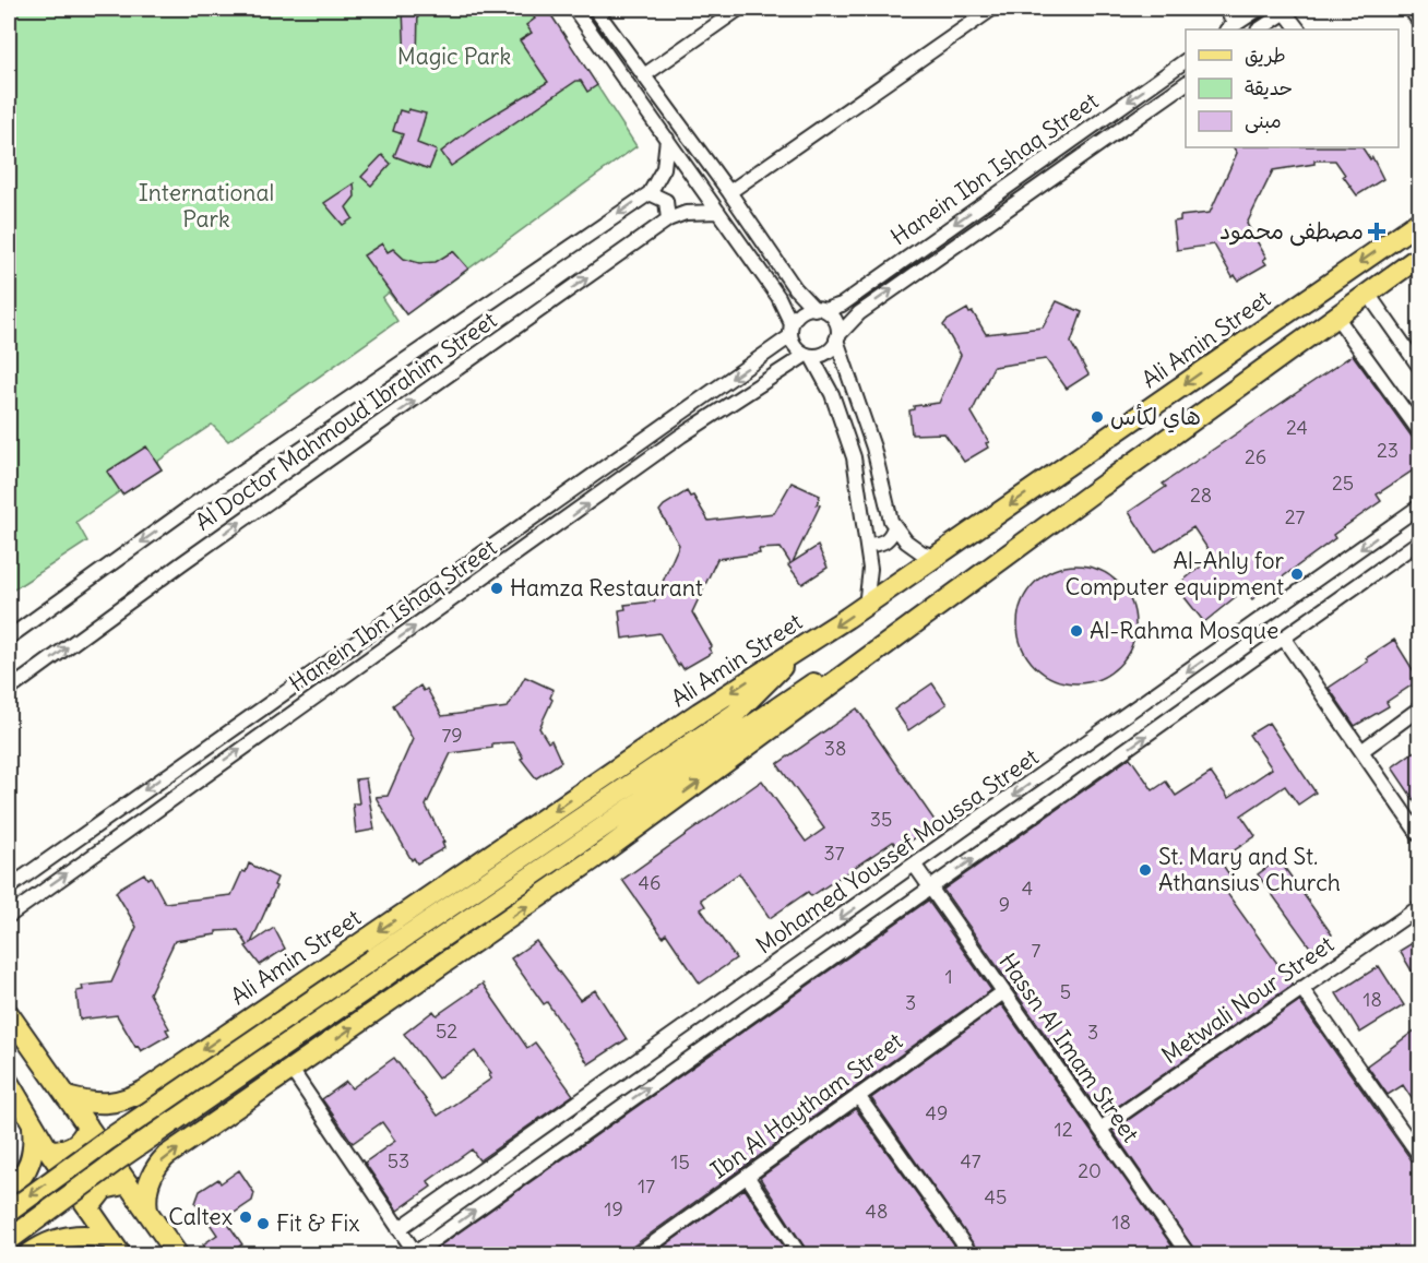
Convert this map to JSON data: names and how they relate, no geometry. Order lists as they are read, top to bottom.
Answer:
{
  "streets": {
    "main road": ["Ali Amin Street"],
    "street": [
      "Hanein Ibn Ishaq Street",
      "Al Doctor Mahmoud Ibrahim Street",
      "Mohamed Youssef Moussa Street",
      "Metwali Nour Street",
      "Hassn Al Imam Street",
      "Ibn Al Haytham Street"
    ]
  },
  "crossings": [
    ["Mohamed Youssef Moussa Street", "Hassn Al Imam Street"],
    ["Metwali Nour Street", "Hassn Al Imam Street"],
    ["Hassn Al Imam Street", "Ibn Al Haytham Street"]
  ],
  "parks": ["Magic Park", "International Park"],
  "places": {
    "health": ["مصطفى محمود"],
    "other": [
      "هاي لكأس",
      "Al-Ahly for Computer equipment",
      "Hamza Restaurant",
      "Al-Rahma Mosque",
      "St. Mary and St. Athansius Church",
      "Caltex",
      "Fit & Fix"
    ]
  },
  "house_numbers": [
    "24",
    "23",
    "26",
    "25",
    "28",
    "27",
    "79",
    "38",
    "35",
    "37",
    "46",
    "4",
    "9",
    "7",
    "1",
    "5",
    "18",
    "3",
    "52",
    "3",
    "49",
    "12",
    "53",
    "47",
    "15",
    "20",
    "17",
    "45",
    "19",
    "48",
    "18"
  ],
  "legend": ["طريق", "حديقة", "مبنى"]
}
